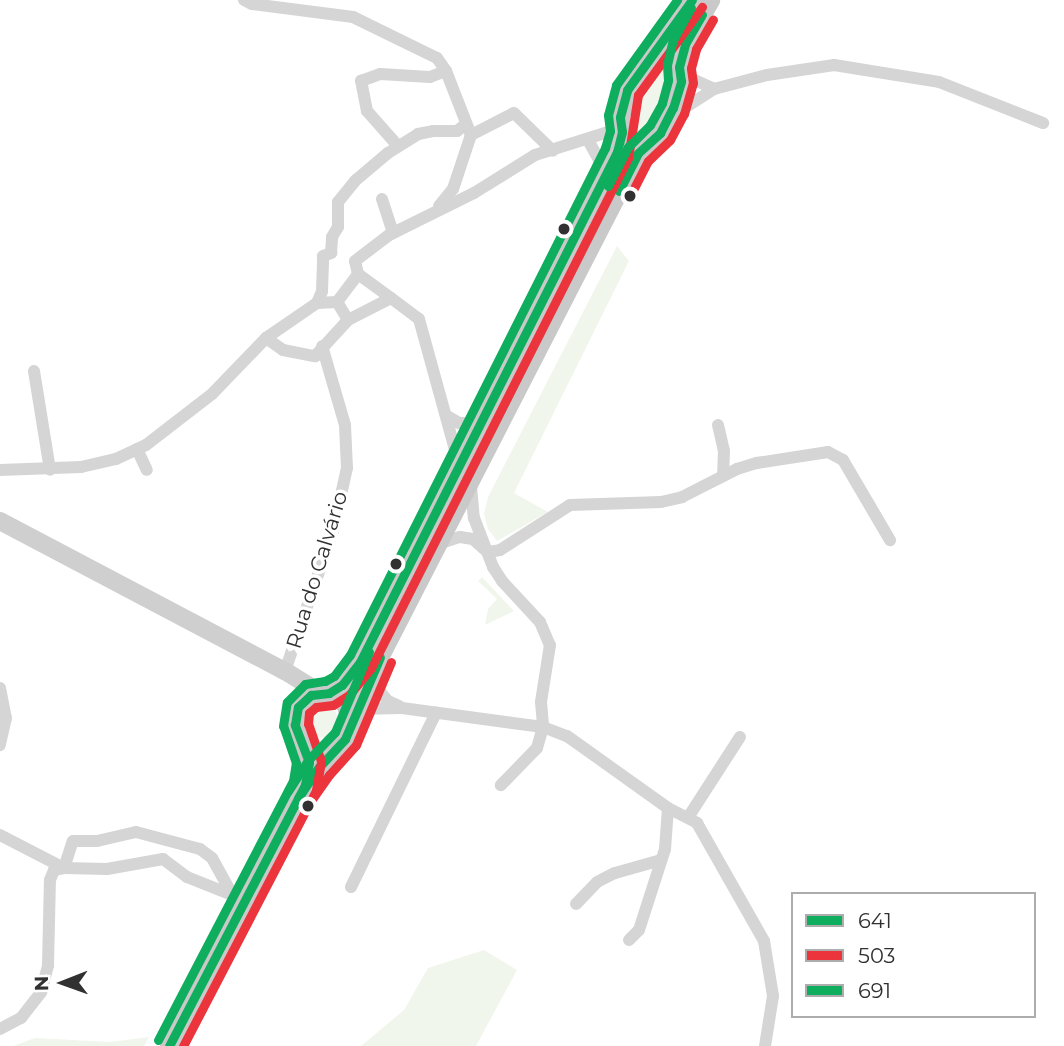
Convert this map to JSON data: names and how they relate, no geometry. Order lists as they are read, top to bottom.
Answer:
{
  "streets": {
    "street": ["Rua do Calvário"]
  },
  "lines": ["transit line 641", "transit line 691", "transit line 503"],
  "legend": ["641", "503", "691"],
  "north": "left"
}
